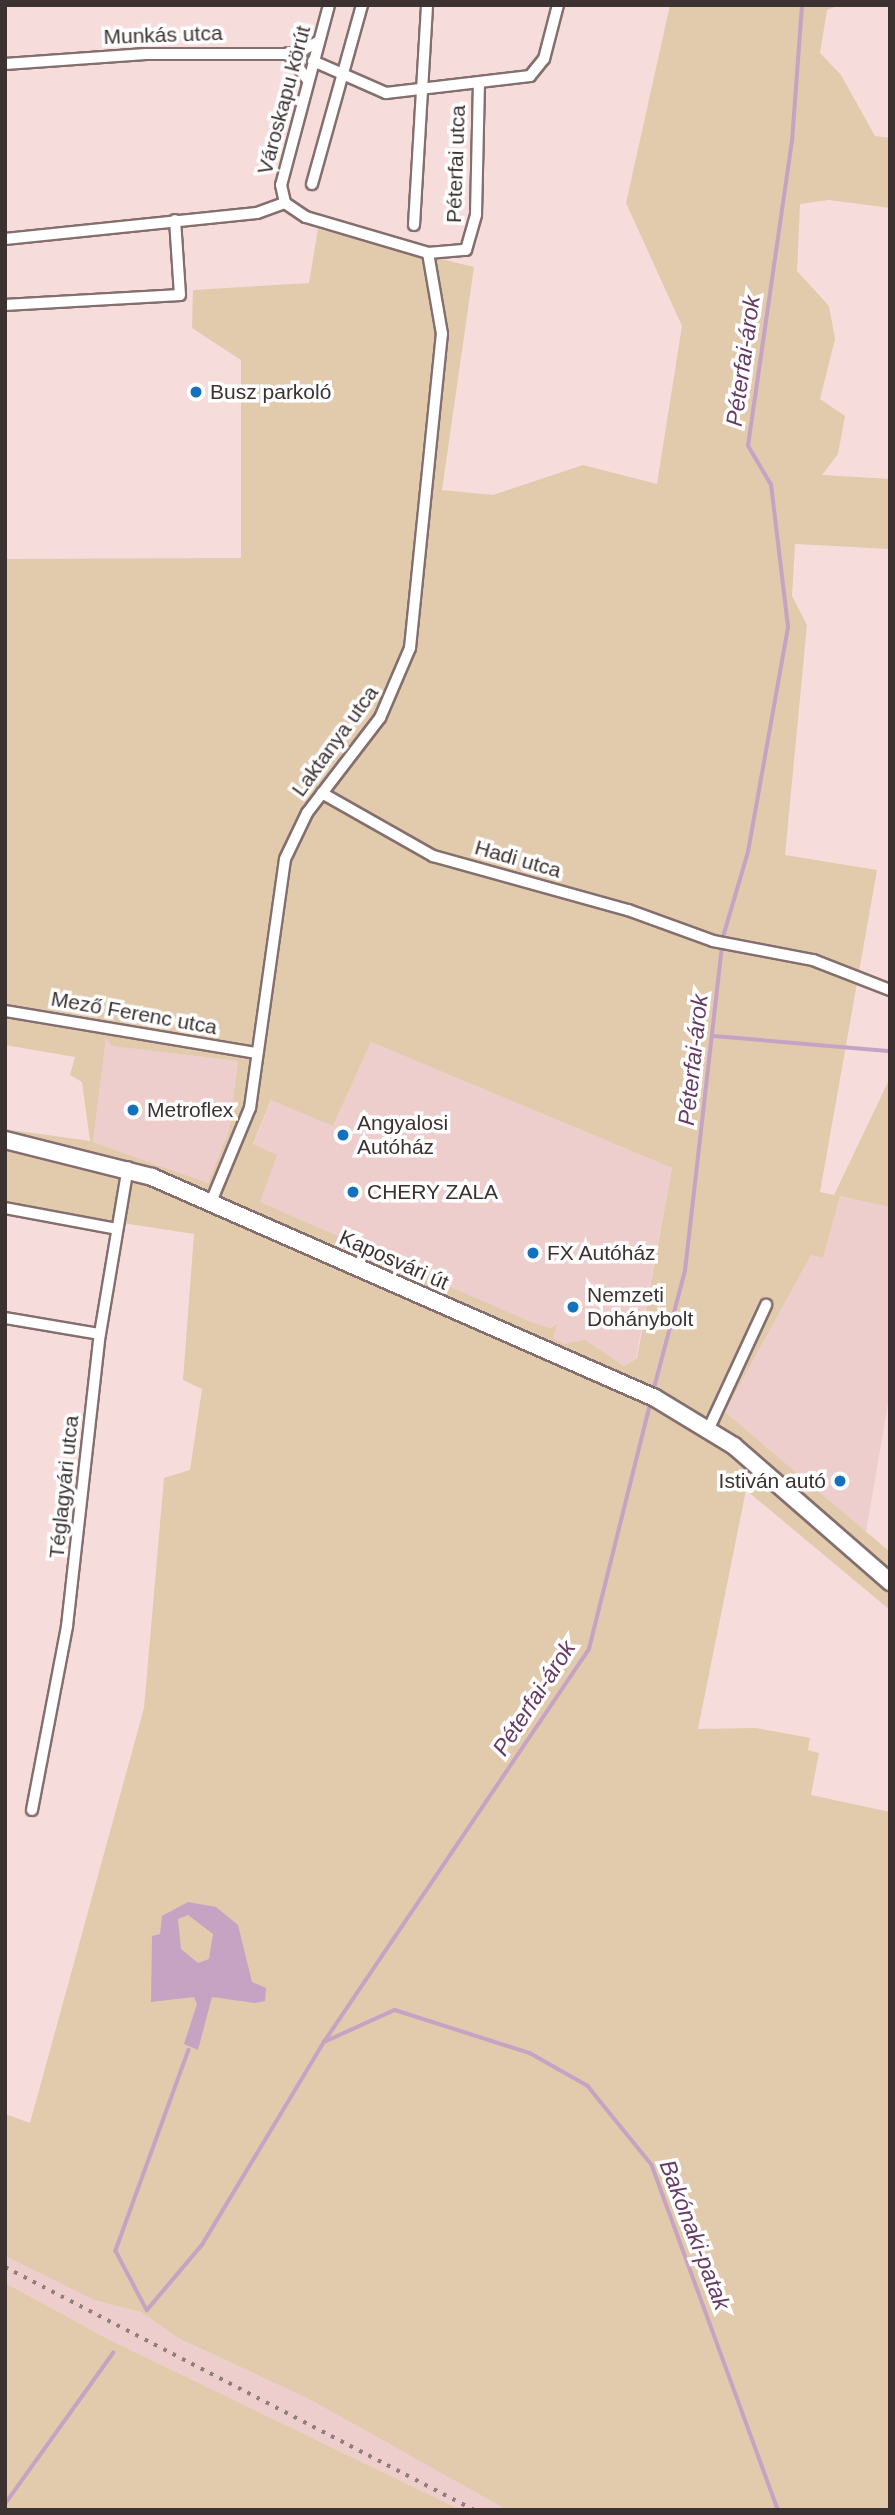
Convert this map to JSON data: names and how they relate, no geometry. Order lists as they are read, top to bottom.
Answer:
{
  "streets": {
    "main road": ["Kaposvári út"],
    "street": [
      "Munkás utca",
      "Városkapu körút",
      "Péterfai utca",
      "Laktanya utca",
      "Hadi utca",
      "Mező Ferenc utca",
      "Téglagyári utca"
    ]
  },
  "crossings": [
    ["Munkás utca", "Városkapu körút"],
    ["Péterfai utca", "Laktanya utca"],
    ["Laktanya utca", "Hadi utca"],
    ["Laktanya utca", "Mező Ferenc utca"],
    ["Laktanya utca", "Kaposvári út"],
    ["Kaposvári út", "Téglagyári utca"]
  ],
  "water": ["Péterfai-árok", "Bakónaki-patak"],
  "places": [
    "Busz parkoló",
    "Metroflex",
    "Angyalosi Autóház",
    "CHERY ZALA",
    "FX Autóház",
    "Nemzeti Dohánybolt",
    "Istiván autó"
  ]
}
